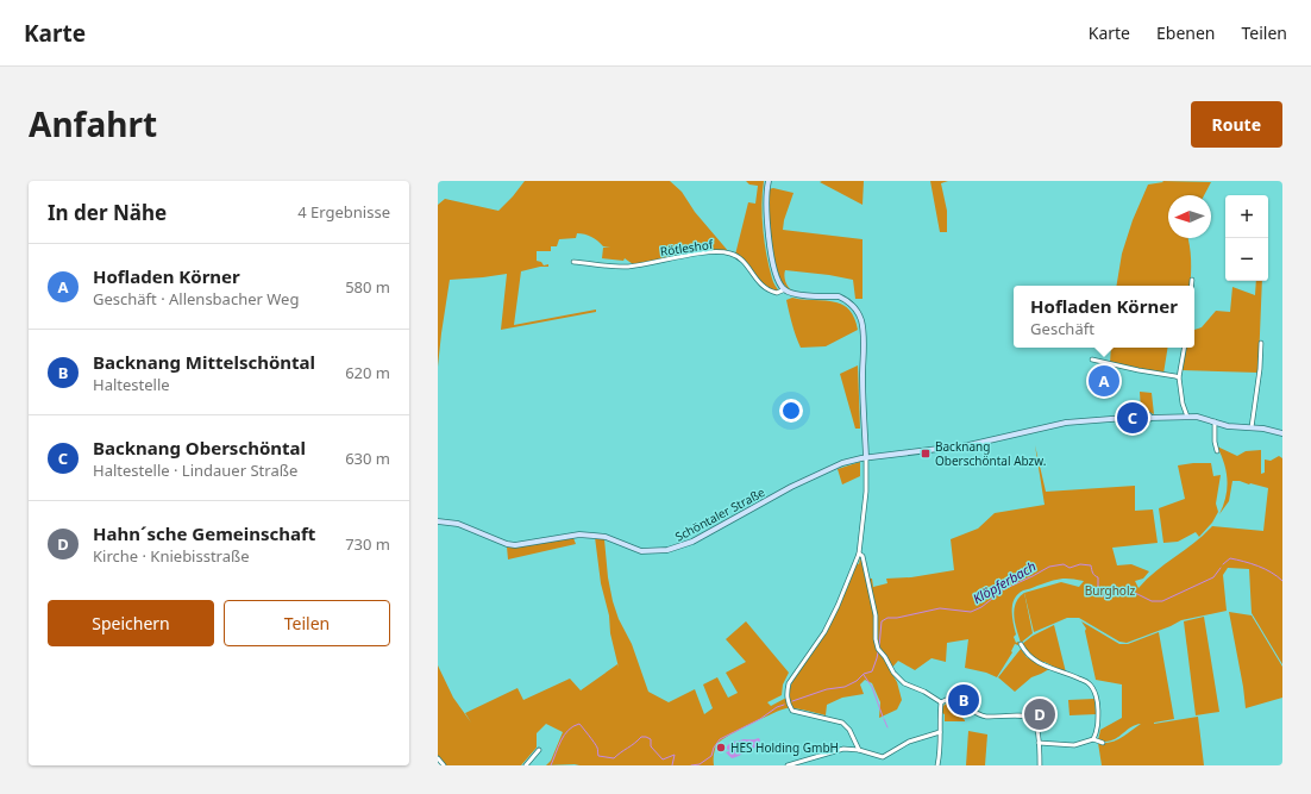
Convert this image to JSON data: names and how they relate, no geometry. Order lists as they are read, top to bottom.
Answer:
{
  "streets": {
    "street": ["Rötleshof", "Schöntaler Straße"]
  },
  "water": ["Klöpferbach"],
  "parks": ["Burgholz"],
  "places": {
    "transit": ["Backnang Oberschöntal Abzw."],
    "other": ["HES Holding GmbH"]
  },
  "north": "left",
  "page": {
    "header": "Karte",
    "nav": ["Karte", "Ebenen", "Teilen"],
    "title": "Anfahrt",
    "buttons": [
      "Route",
      ["Speichern", "Teilen"]
    ],
    "heading": ["In der Nähe", "4 Ergebnisse"],
    "map_buttons": ["+", "−"],
    "list": [
      {
        "mark": "A",
        "name": "Hofladen Körner",
        "note": "Geschäft · Allensbacher Weg",
        "value": "580 m"
      },
      {
        "mark": "B",
        "name": "Backnang Mittelschöntal",
        "note": "Haltestelle",
        "value": "620 m"
      },
      {
        "mark": "C",
        "name": "Backnang Oberschöntal",
        "note": "Haltestelle · Lindauer Straße",
        "value": "630 m"
      },
      {
        "mark": "D",
        "name": "Hahn´sche Gemeinschaft",
        "note": "Kirche · Kniebisstraße",
        "value": "730 m"
      }
    ],
    "popup": ["Hofladen Körner", "Geschäft"],
    "pins": [
      "A",
      "C",
      "B",
      "D"
    ]
  }
}
